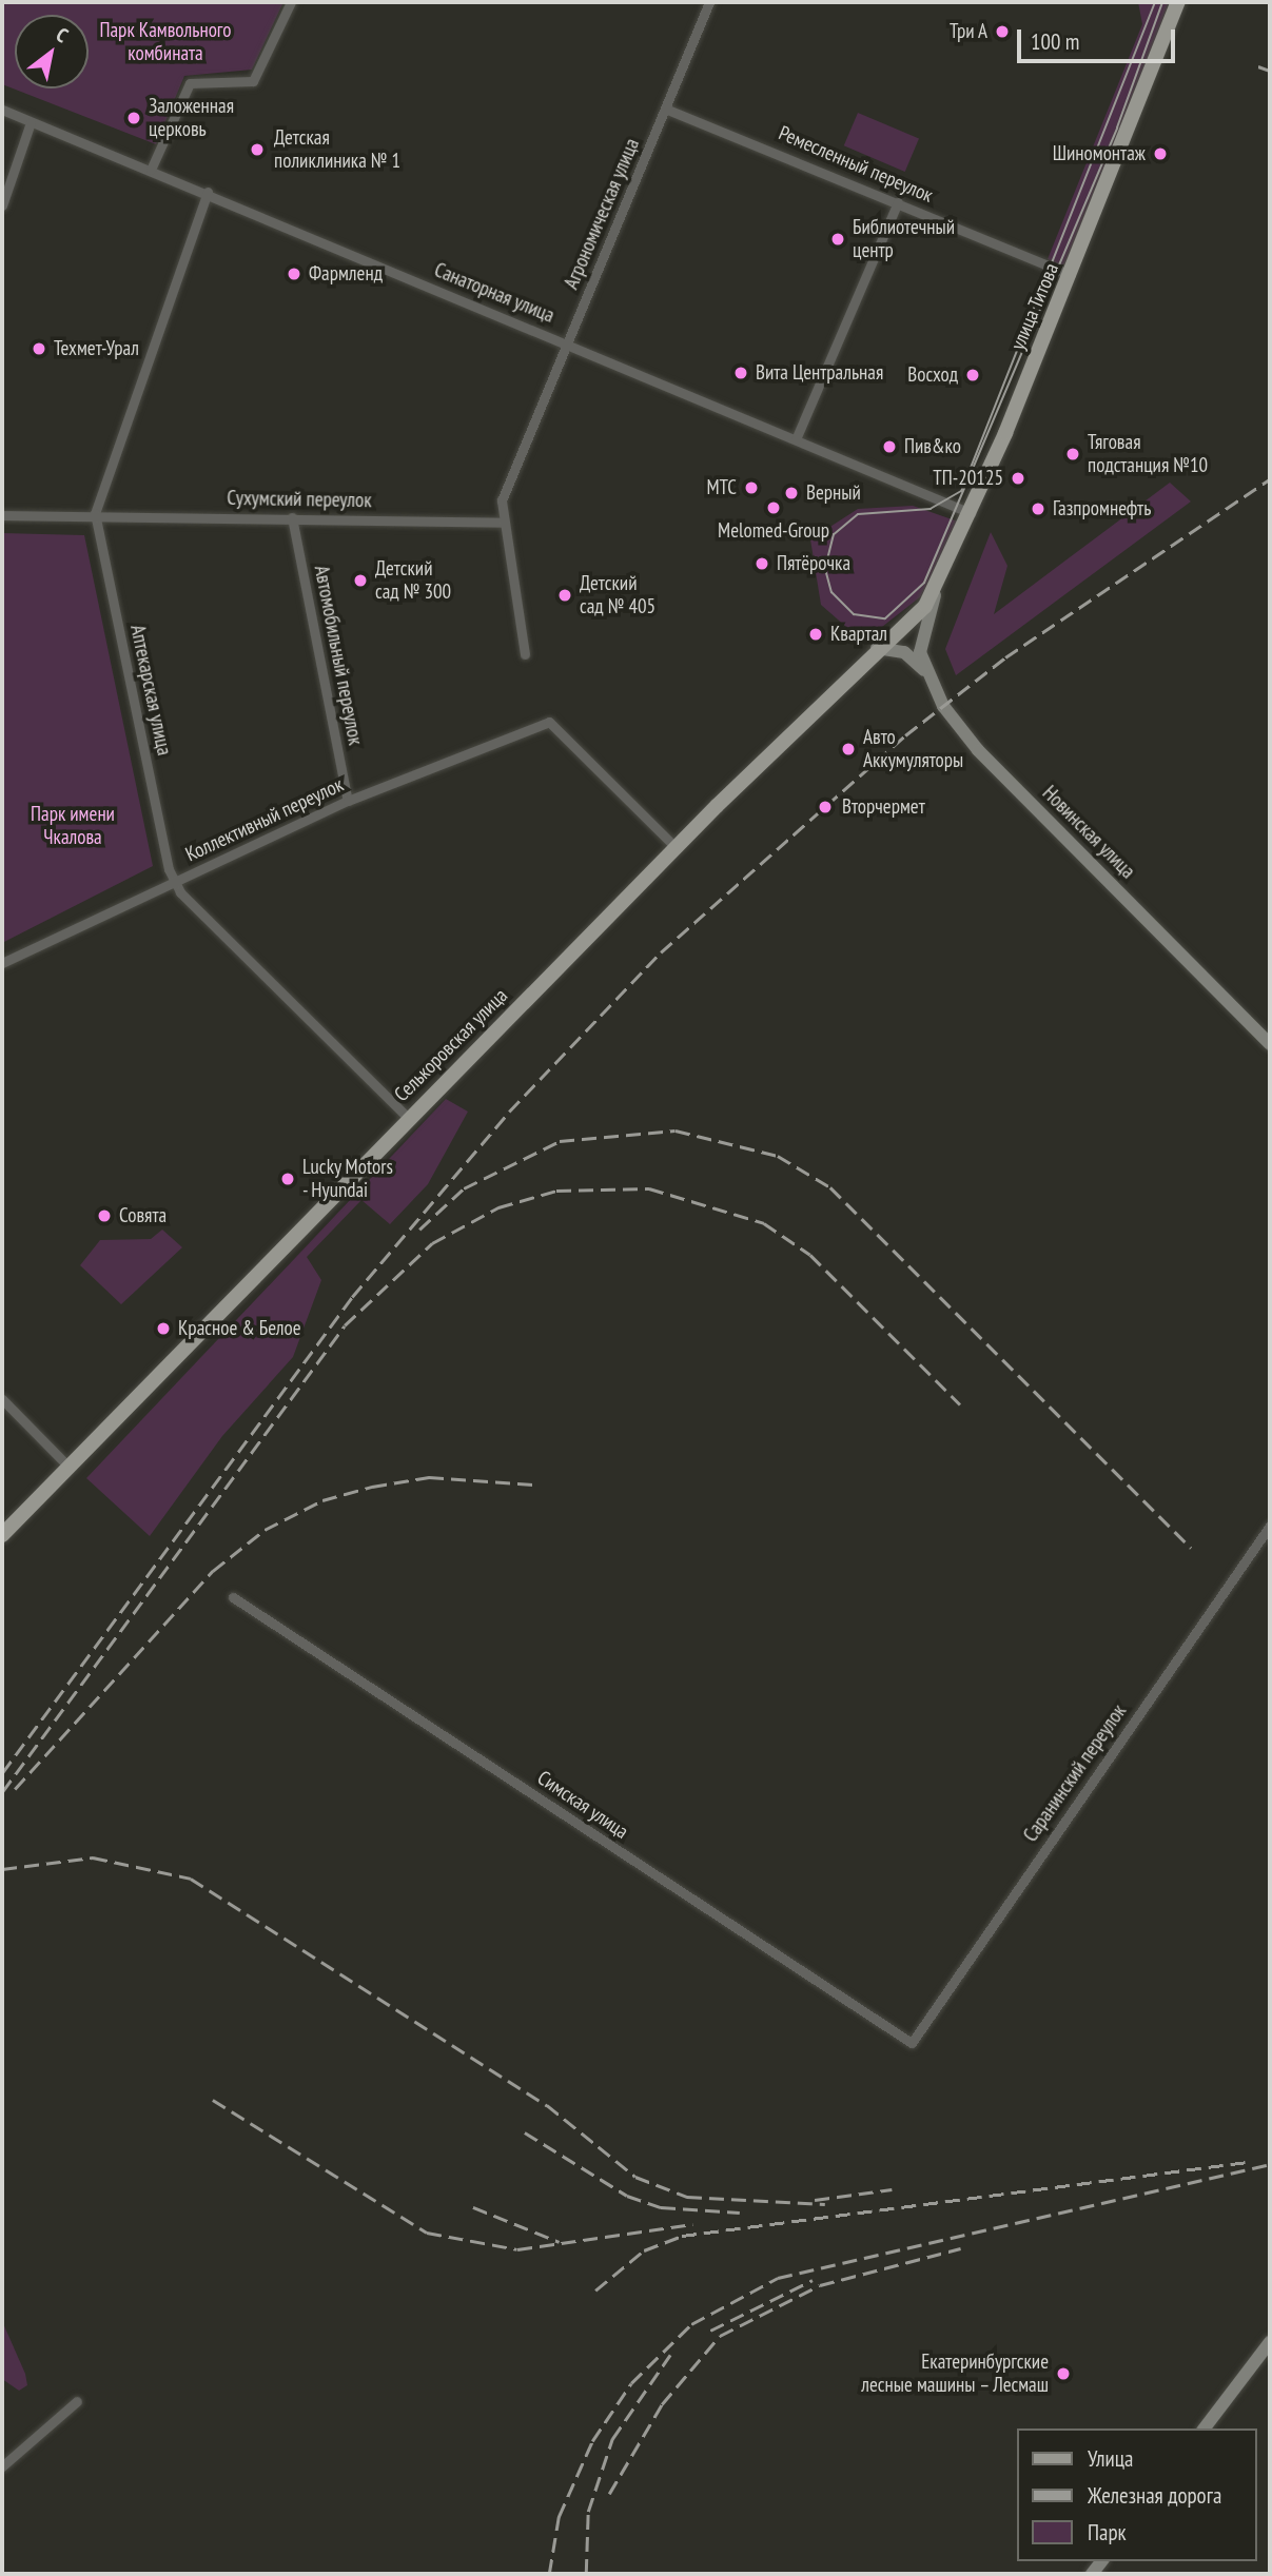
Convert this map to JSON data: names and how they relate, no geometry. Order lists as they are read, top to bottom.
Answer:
{
  "streets": {
    "main road": ["улица Титова", "Новинская улица", "Селькоровская улица"],
    "street": [
      "Ремесленный переулок",
      "Агрономическая улица",
      "Санаторная улица",
      "Сухумский переулок",
      "Автомобильный переулок",
      "Аптекарская улица",
      "Коллективный переулок",
      "Саранинский переулок",
      "Симская улица"
    ]
  },
  "crossings": [
    ["Ремесленный переулок", "Агрономическая улица"],
    ["Ремесленный переулок", "улица Титова"],
    ["Агрономическая улица", "Санаторная улица"],
    ["Агрономическая улица", "Сухумский переулок"],
    ["Санаторная улица", "улица Титова"],
    ["улица Титова", "Новинская улица"],
    ["улица Титова", "Селькоровская улица"],
    ["Сухумский переулок", "Автомобильный переулок"],
    ["Сухумский переулок", "Аптекарская улица"],
    ["Автомобильный переулок", "Коллективный переулок"],
    ["Аптекарская улица", "Коллективный переулок"],
    ["Коллективный переулок", "Селькоровская улица"],
    ["Саранинский переулок", "Симская улица"]
  ],
  "parks": ["Парк Камвольного комбината", "Парк имени Чкалова"],
  "places": [
    "Три А",
    "Заложенная церковь",
    "Детская поликлиника № 1",
    "Шиномонтаж",
    "Библиотечный центр",
    "Фармленд",
    "Техмет-Урал",
    "Вита Центральная",
    "Восход",
    "Пив&ко",
    "Тяговая подстанция №10",
    "ТП-20125",
    "МТС",
    "Верный",
    "Melomed-Group",
    "Газпромнефть",
    "Пятёрочка",
    "Детский сад № 300",
    "Детский сад № 405",
    "Квартал",
    "Авто Аккумуляторы",
    "Вторчермет",
    "Lucky Motors - Hyundai",
    "Совята",
    "Красное & Белое",
    "Екатеринбургские лесные машины – Лесмаш"
  ],
  "legend": ["Улица", "Железная дорога", "Парк"],
  "scale_bar": "100 m",
  "north": "top right"
}
